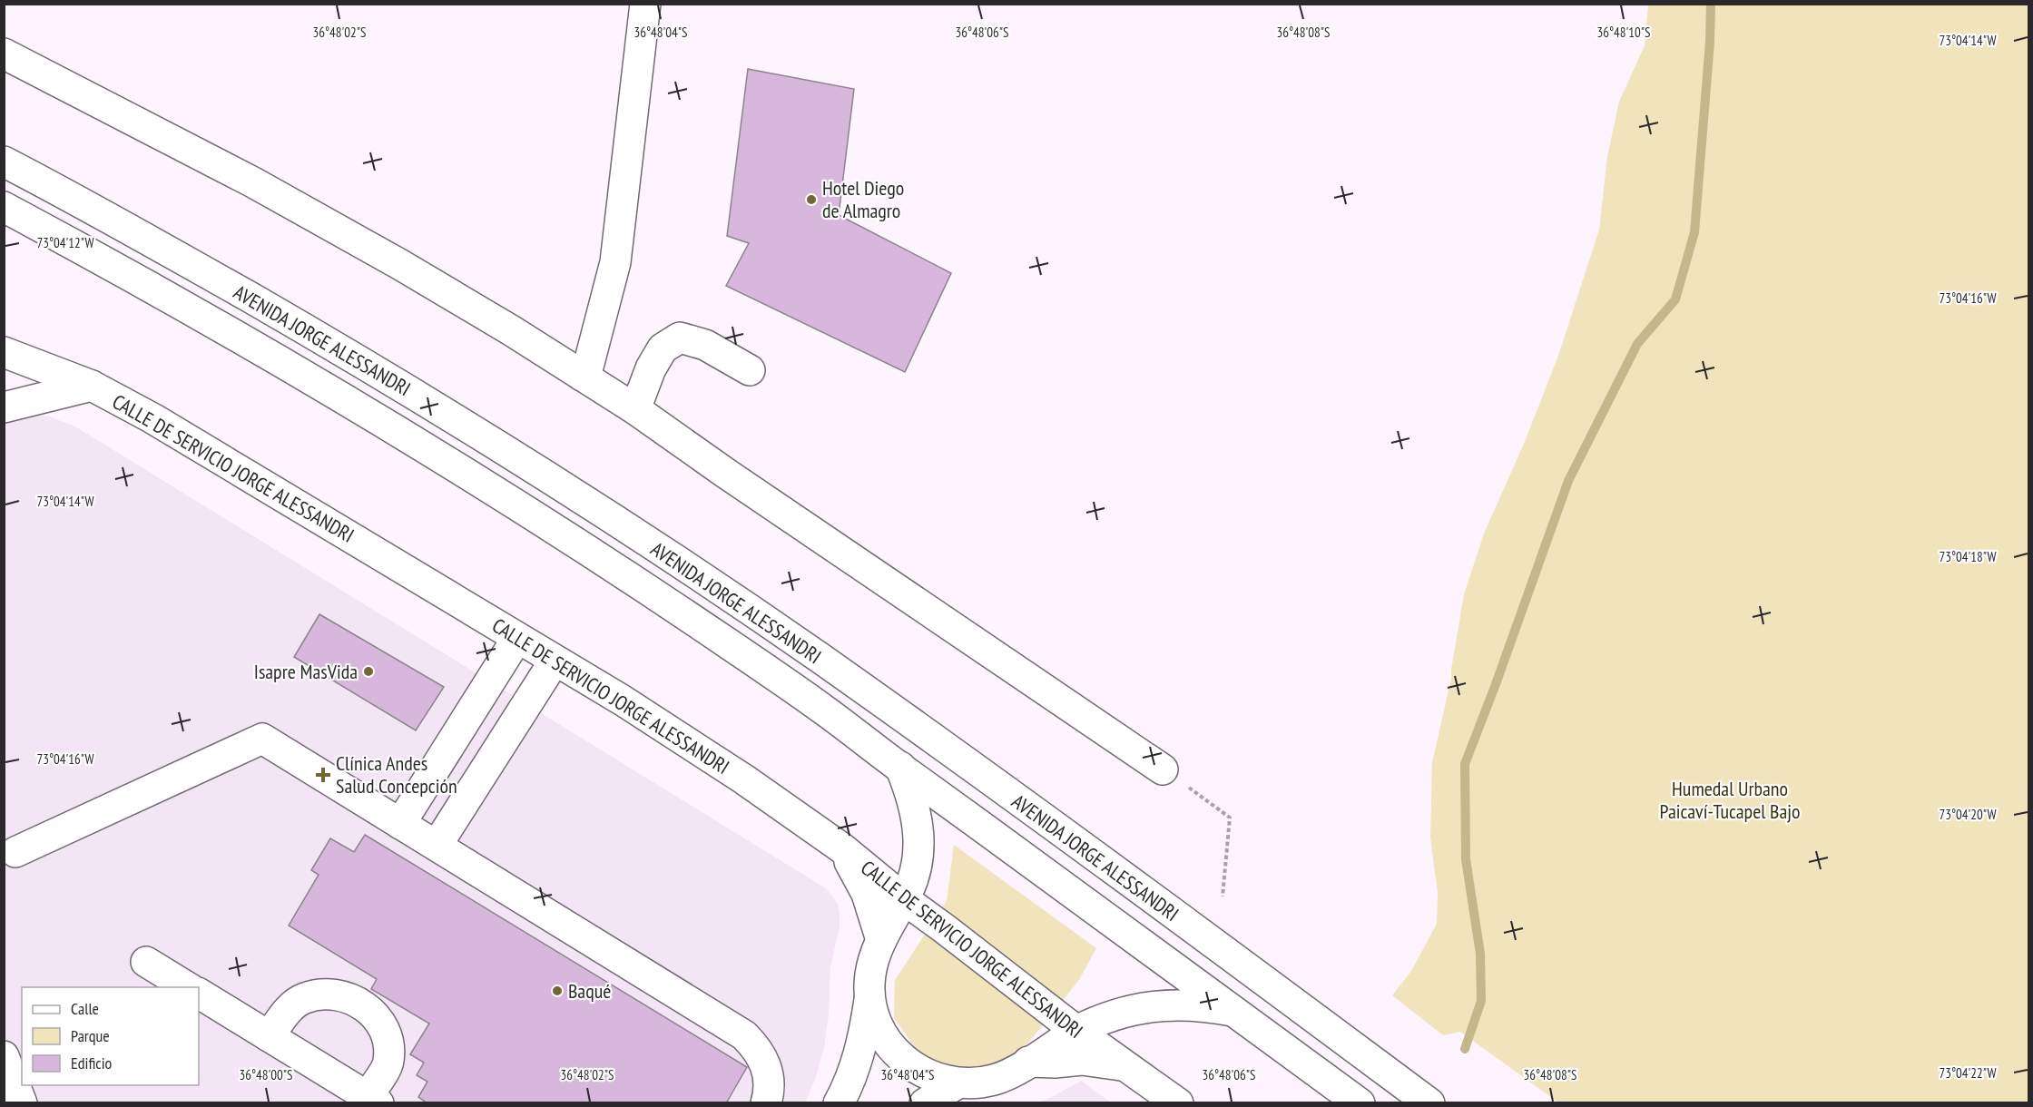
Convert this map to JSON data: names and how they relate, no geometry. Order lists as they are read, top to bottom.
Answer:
{
  "streets": {
    "main road": ["AVENIDA JORGE ALESSANDRI", "CALLE DE SERVICIO JORGE ALESSANDRI"]
  },
  "parks": ["Humedal Urbano Paicaví-Tucapel Bajo"],
  "places": {
    "other": ["Hotel Diego de Almagro", "Isapre MasVida", "Baqué"],
    "health": ["Clínica Andes Salud Concepción"]
  },
  "legend": ["Calle", "Parque", "Edificio"],
  "coordinates": [
    "36°48'02\"S",
    "36°48'04\"S",
    "36°48'06\"S",
    "36°48'08\"S",
    "36°48'10\"S",
    "73°04'14\"W",
    "73°04'12\"W",
    "73°04'16\"W",
    "73°04'18\"W",
    "73°04'20\"W",
    "73°04'22\"W",
    "36°48'00\"S"
  ]
}
